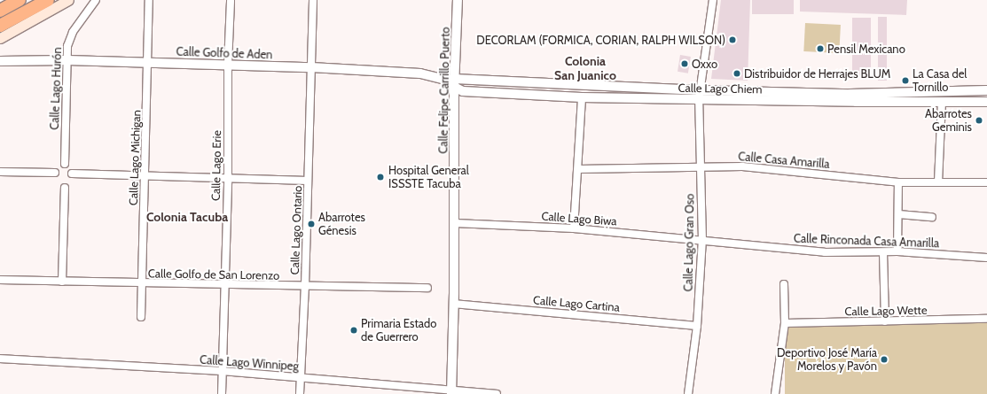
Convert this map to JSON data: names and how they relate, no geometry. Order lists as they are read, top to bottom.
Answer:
{
  "streets": {
    "street": [
      "Calle Golfo de Aden",
      "Calle Lago Hurón",
      "Calle Lago Chiem",
      "Calle Felipe Carrillo Puerto",
      "Calle Lago Michigan",
      "Calle Casa Amarilla",
      "Calle Lago Erie",
      "Calle Lago Biwa",
      "Calle Lago Ontario",
      "Calle Rinconada Casa Amarilla",
      "Calle Lago Gran Oso",
      "Calle Golfo de San Lorenzo",
      "Calle Lago Cartina",
      "Calle Lago Wette",
      "Calle Lago Winnipeg"
    ]
  },
  "crossings": [
    ["Calle Golfo de Aden", "Calle Lago Hurón"],
    ["Calle Golfo de Aden", "Calle Lago Chiem"],
    ["Calle Golfo de Aden", "Calle Felipe Carrillo Puerto"],
    ["Calle Golfo de Aden", "Calle Lago Michigan"],
    ["Calle Golfo de Aden", "Calle Lago Erie"],
    ["Calle Golfo de Aden", "Calle Lago Ontario"],
    ["Calle Lago Chiem", "Calle Felipe Carrillo Puerto"],
    ["Calle Lago Chiem", "Calle Lago Gran Oso"],
    ["Calle Felipe Carrillo Puerto", "Calle Lago Biwa"],
    ["Calle Felipe Carrillo Puerto", "Calle Lago Cartina"],
    ["Calle Felipe Carrillo Puerto", "Calle Lago Winnipeg"],
    ["Calle Lago Michigan", "Calle Golfo de San Lorenzo"],
    ["Calle Casa Amarilla", "Calle Lago Gran Oso"],
    ["Calle Lago Erie", "Calle Golfo de San Lorenzo"],
    ["Calle Lago Erie", "Calle Lago Winnipeg"],
    ["Calle Lago Biwa", "Calle Rinconada Casa Amarilla"],
    ["Calle Lago Biwa", "Calle Lago Gran Oso"],
    ["Calle Lago Ontario", "Calle Golfo de San Lorenzo"],
    ["Calle Lago Ontario", "Calle Lago Winnipeg"],
    ["Calle Rinconada Casa Amarilla", "Calle Lago Gran Oso"],
    ["Calle Lago Gran Oso", "Calle Lago Cartina"]
  ],
  "districts": ["Colonia San Juanico", "Colonia Tacuba"],
  "places": [
    "DECORLAM (FORMICA, CORIAN, RALPH WILSON)",
    "Pensil Mexicano",
    "Oxxo",
    "Distribuidor de Herrajes BLUM",
    "La Casa del Tornillo",
    "Abarrotes Geminis",
    "Hospital General ISSSTE Tacuba",
    "Abarrotes Génesis",
    "Primaria Estado de Guerrero",
    "Deportivo José María Morelos y Pavón"
  ]
}
